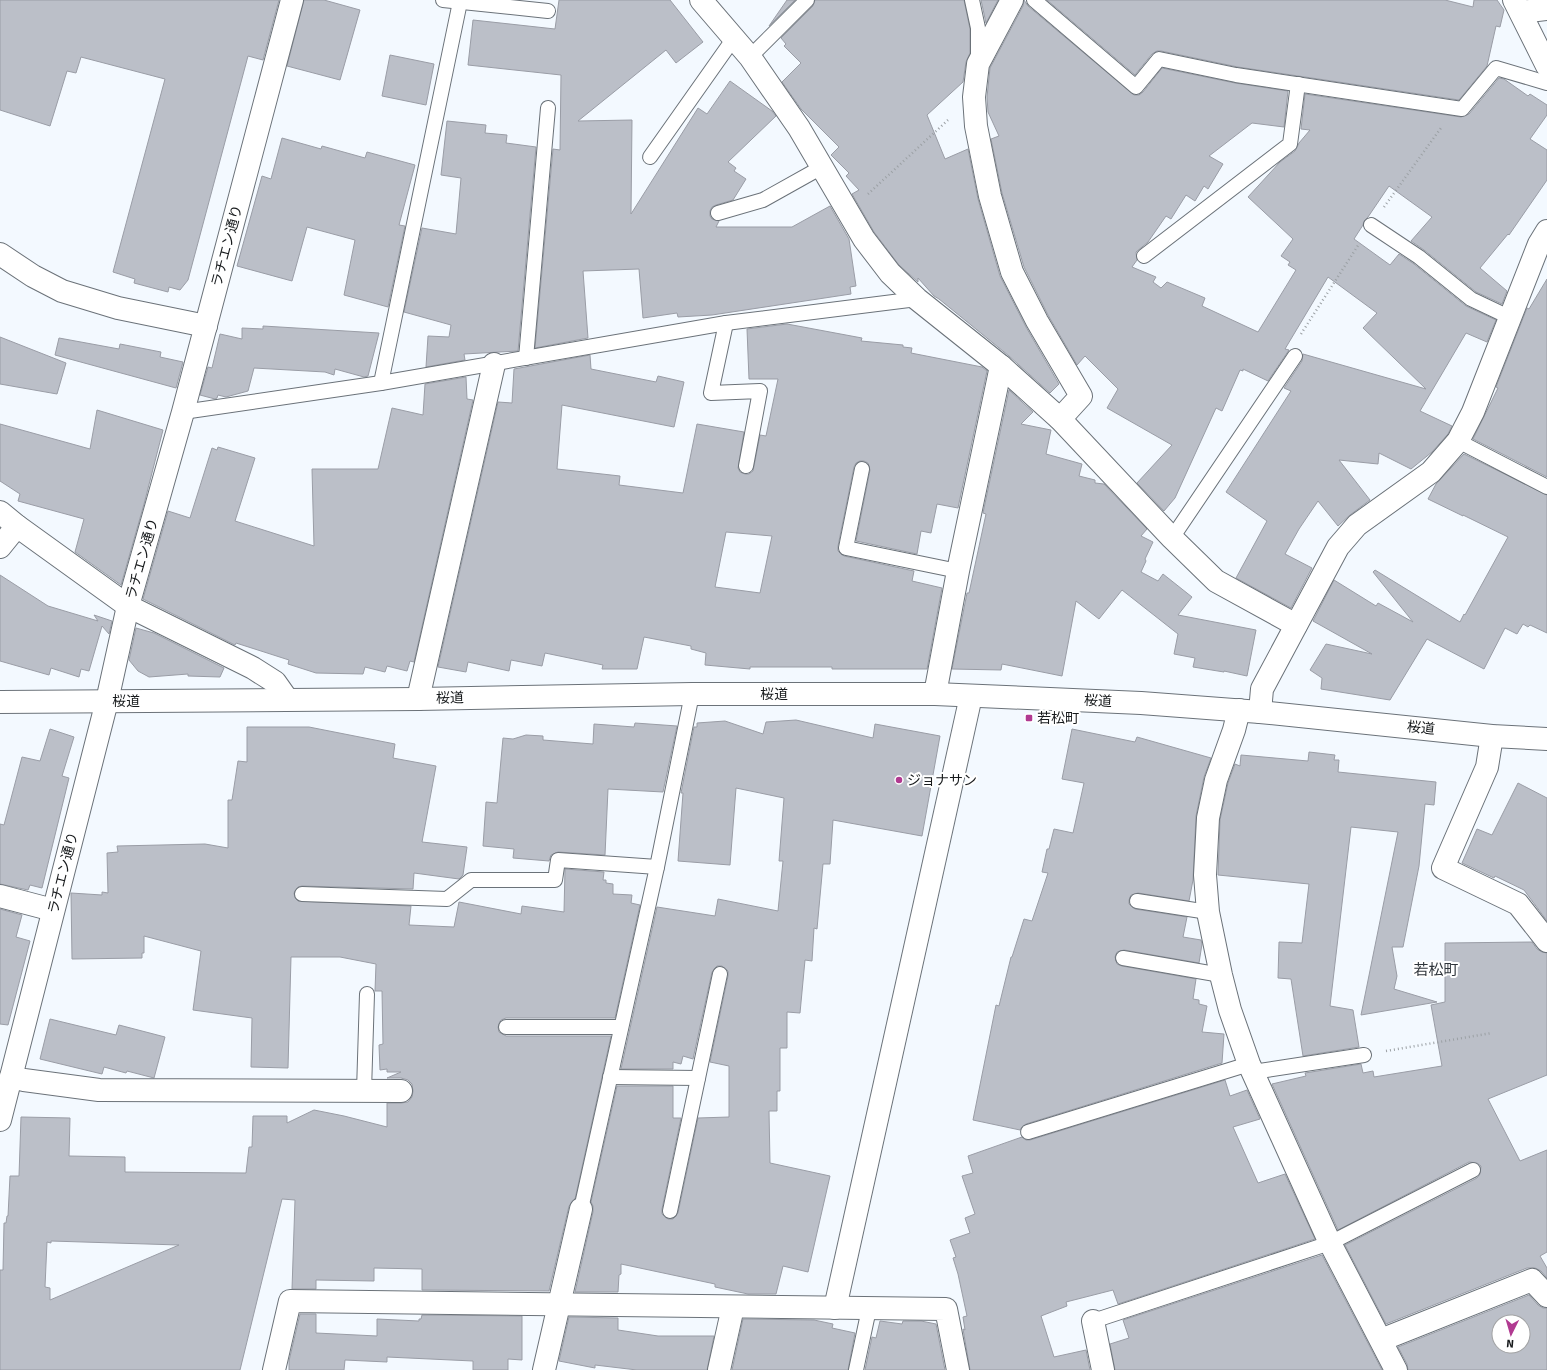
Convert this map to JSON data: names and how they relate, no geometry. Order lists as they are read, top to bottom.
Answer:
{
  "streets": {
    "street": ["ラチエン通り", "桜道"]
  },
  "crossings": [
    ["ラチエン通り", "桜道"]
  ],
  "districts": ["若松町"],
  "places": {
    "transit": ["若松町"],
    "other": ["ジョナサン"]
  },
  "north": "bottom"
}
